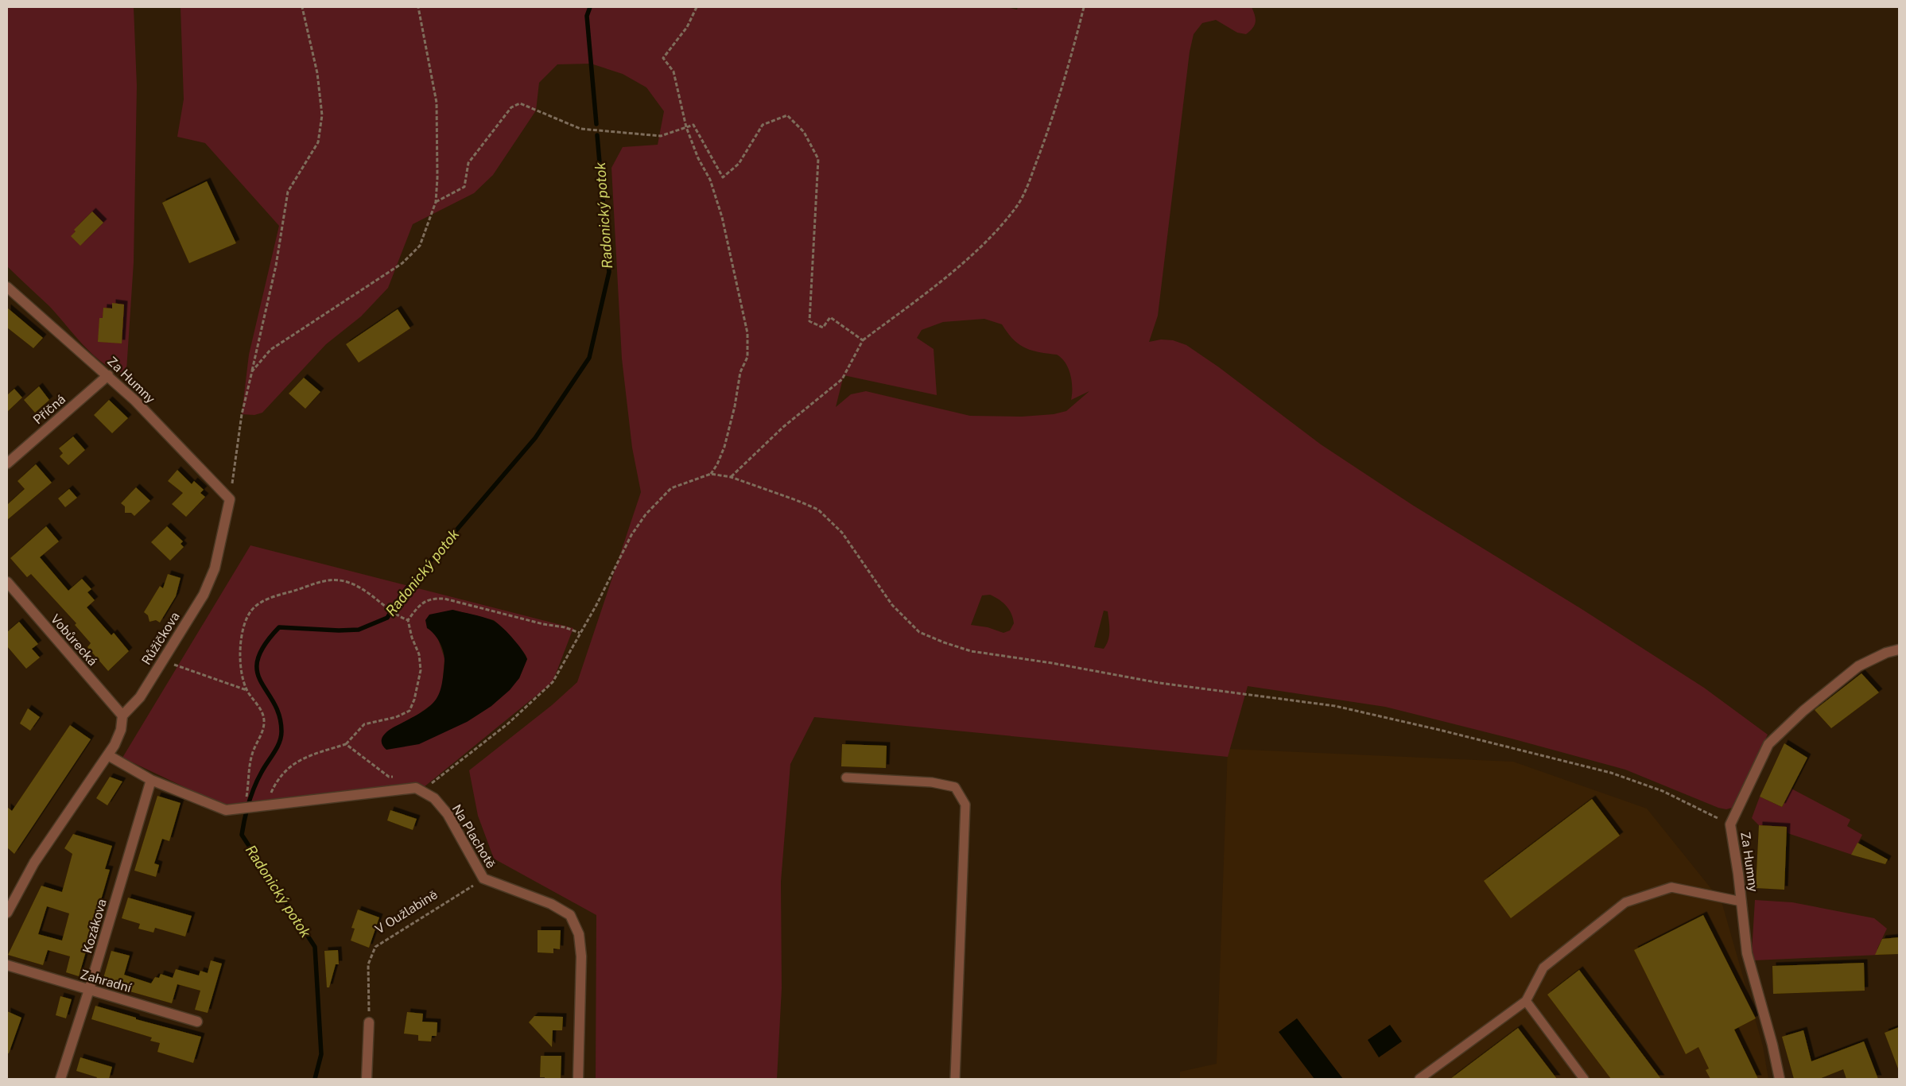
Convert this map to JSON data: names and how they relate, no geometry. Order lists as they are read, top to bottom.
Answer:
{
  "streets": {
    "street": [
      "Za Humny",
      "Příčná",
      "Růžičkova",
      "Vobůrecká",
      "Na Plachotě",
      "Kozákova",
      "Zahradní"
    ],
    "path": ["V Oužlabině"]
  },
  "crossings": [
    ["Za Humny", "Příčná"],
    ["Za Humny", "Růžičkova"],
    ["Růžičkova", "Vobůrecká"],
    ["Na Plachotě", "V Oužlabině"],
    ["Kozákova", "Zahradní"]
  ],
  "water": ["Radonický potok"]
}
